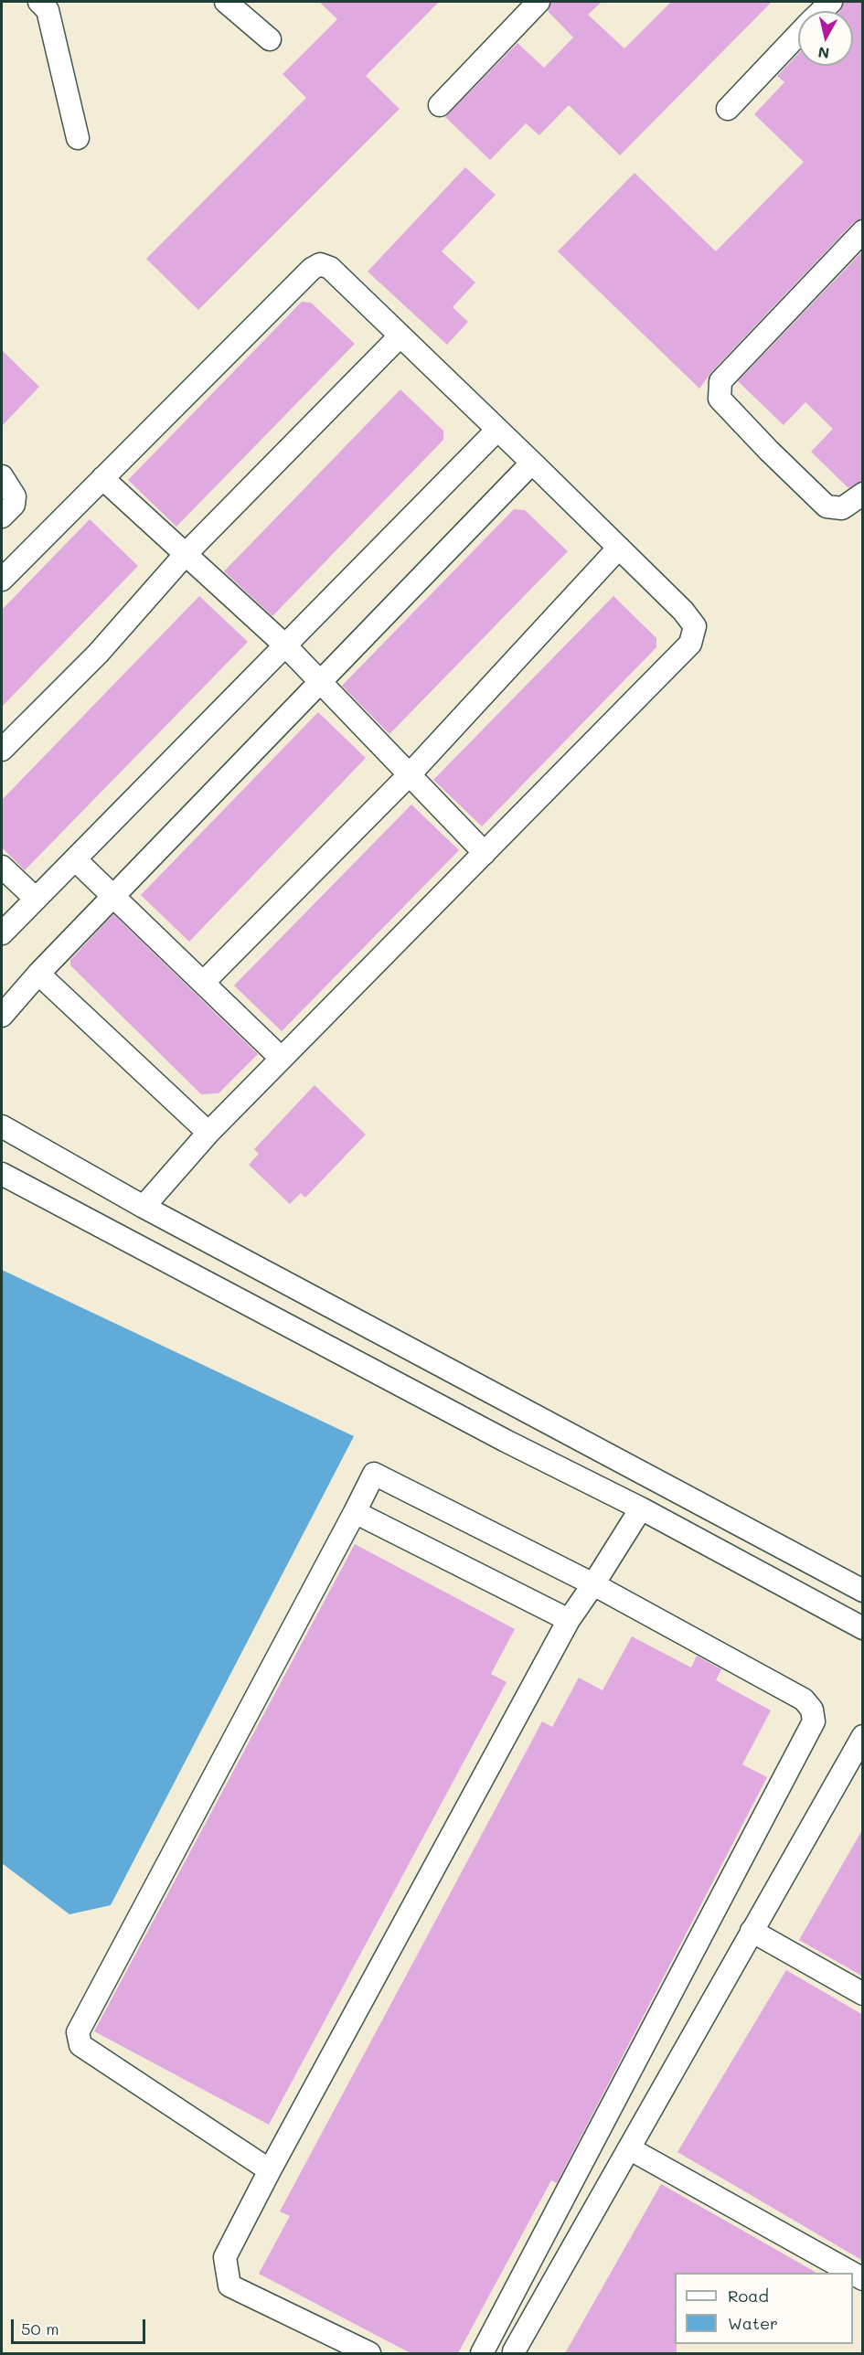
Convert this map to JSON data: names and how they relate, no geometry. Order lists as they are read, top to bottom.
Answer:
{
  "legend": ["Road", "Water"],
  "scale_bar": "50 m",
  "north": "bottom"
}
